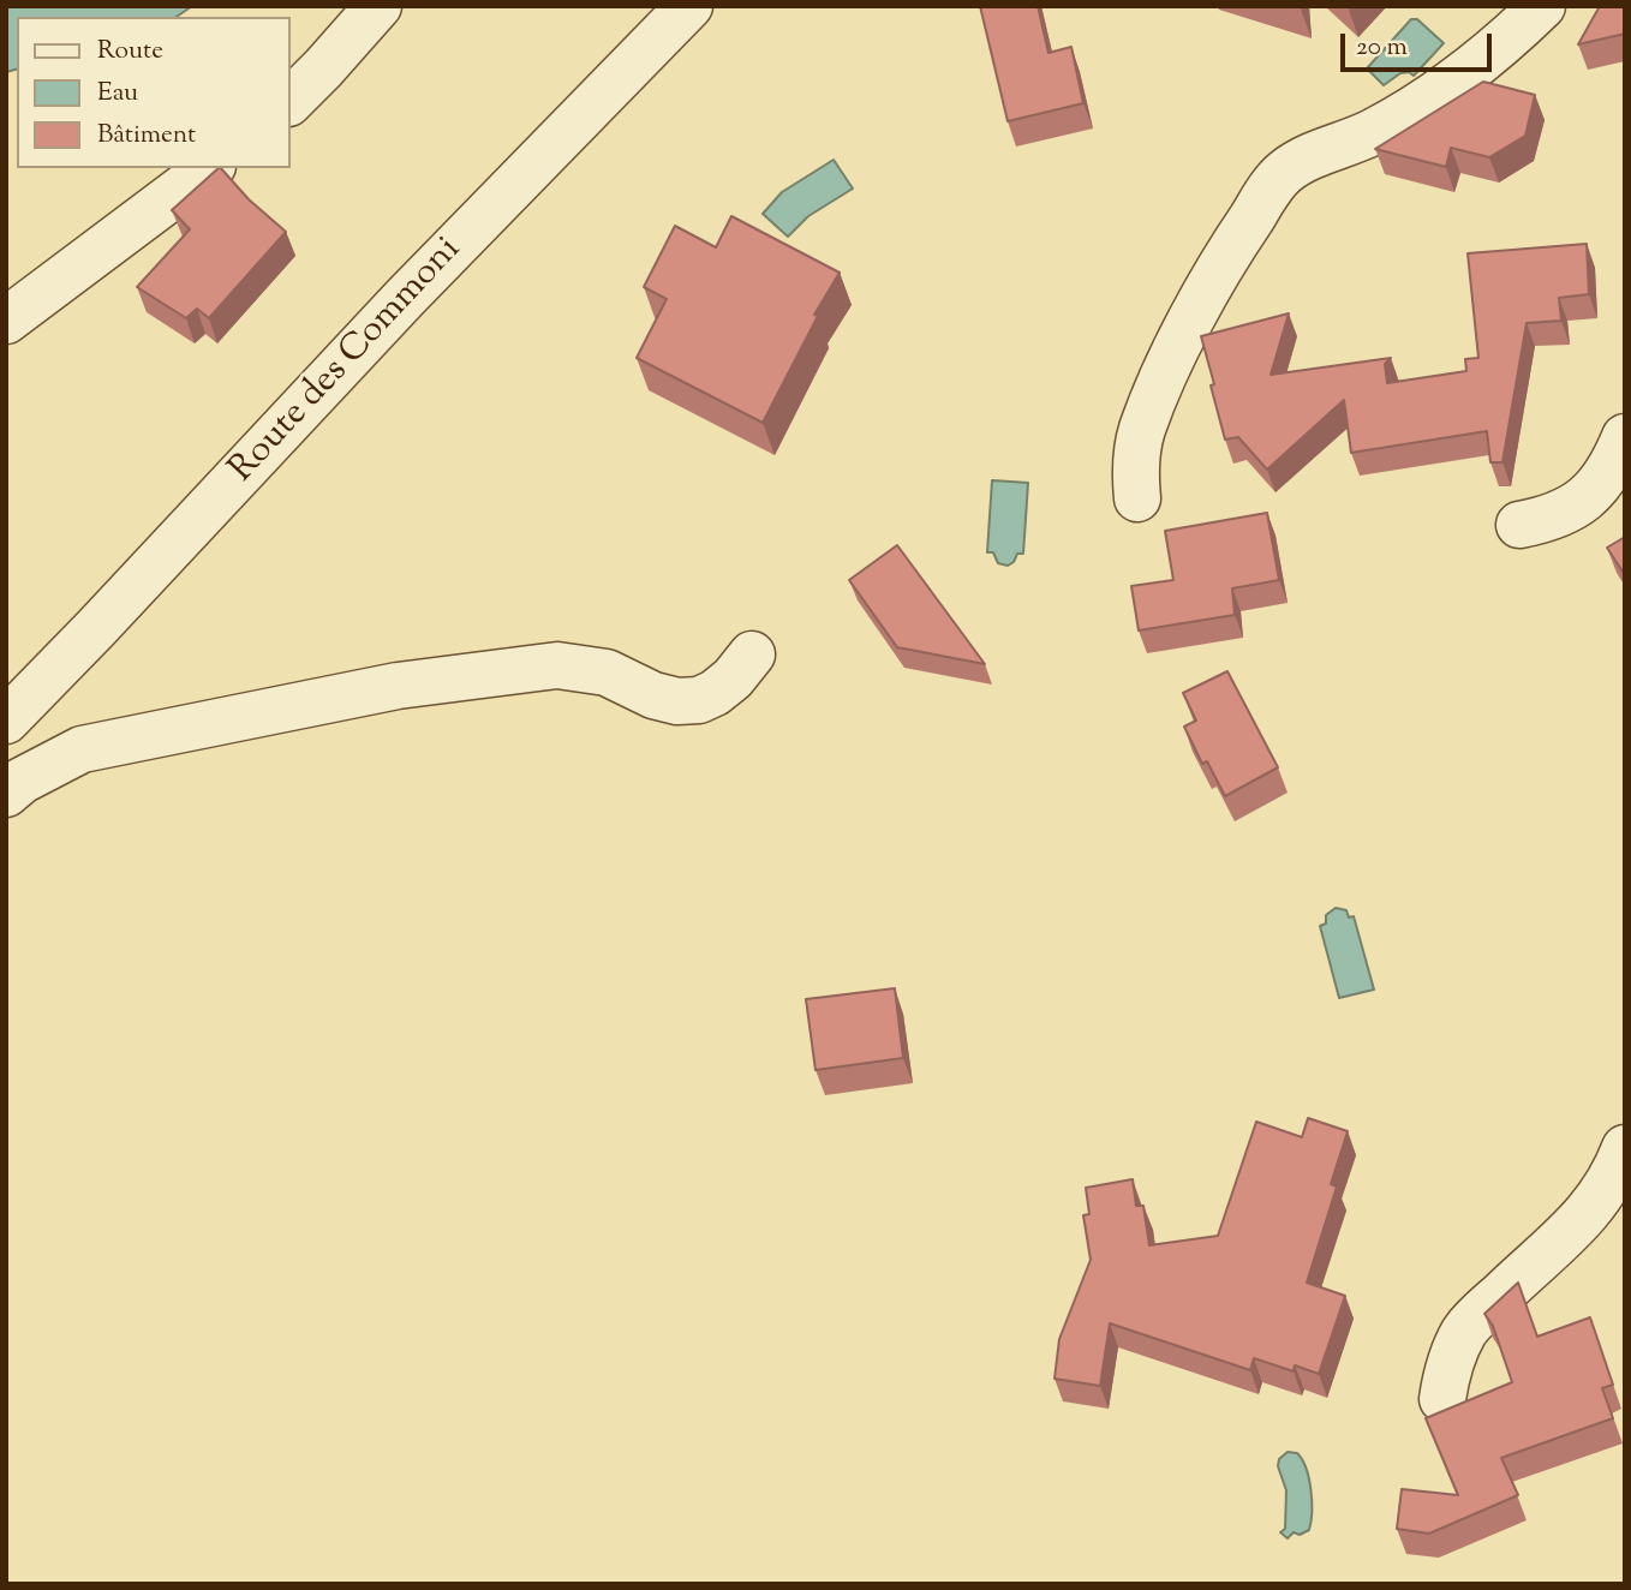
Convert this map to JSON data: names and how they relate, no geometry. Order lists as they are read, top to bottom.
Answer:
{
  "streets": {
    "street": ["Route des Commoni"]
  },
  "legend": ["Route", "Eau", "Bâtiment"],
  "scale_bar": "20 m"
}
